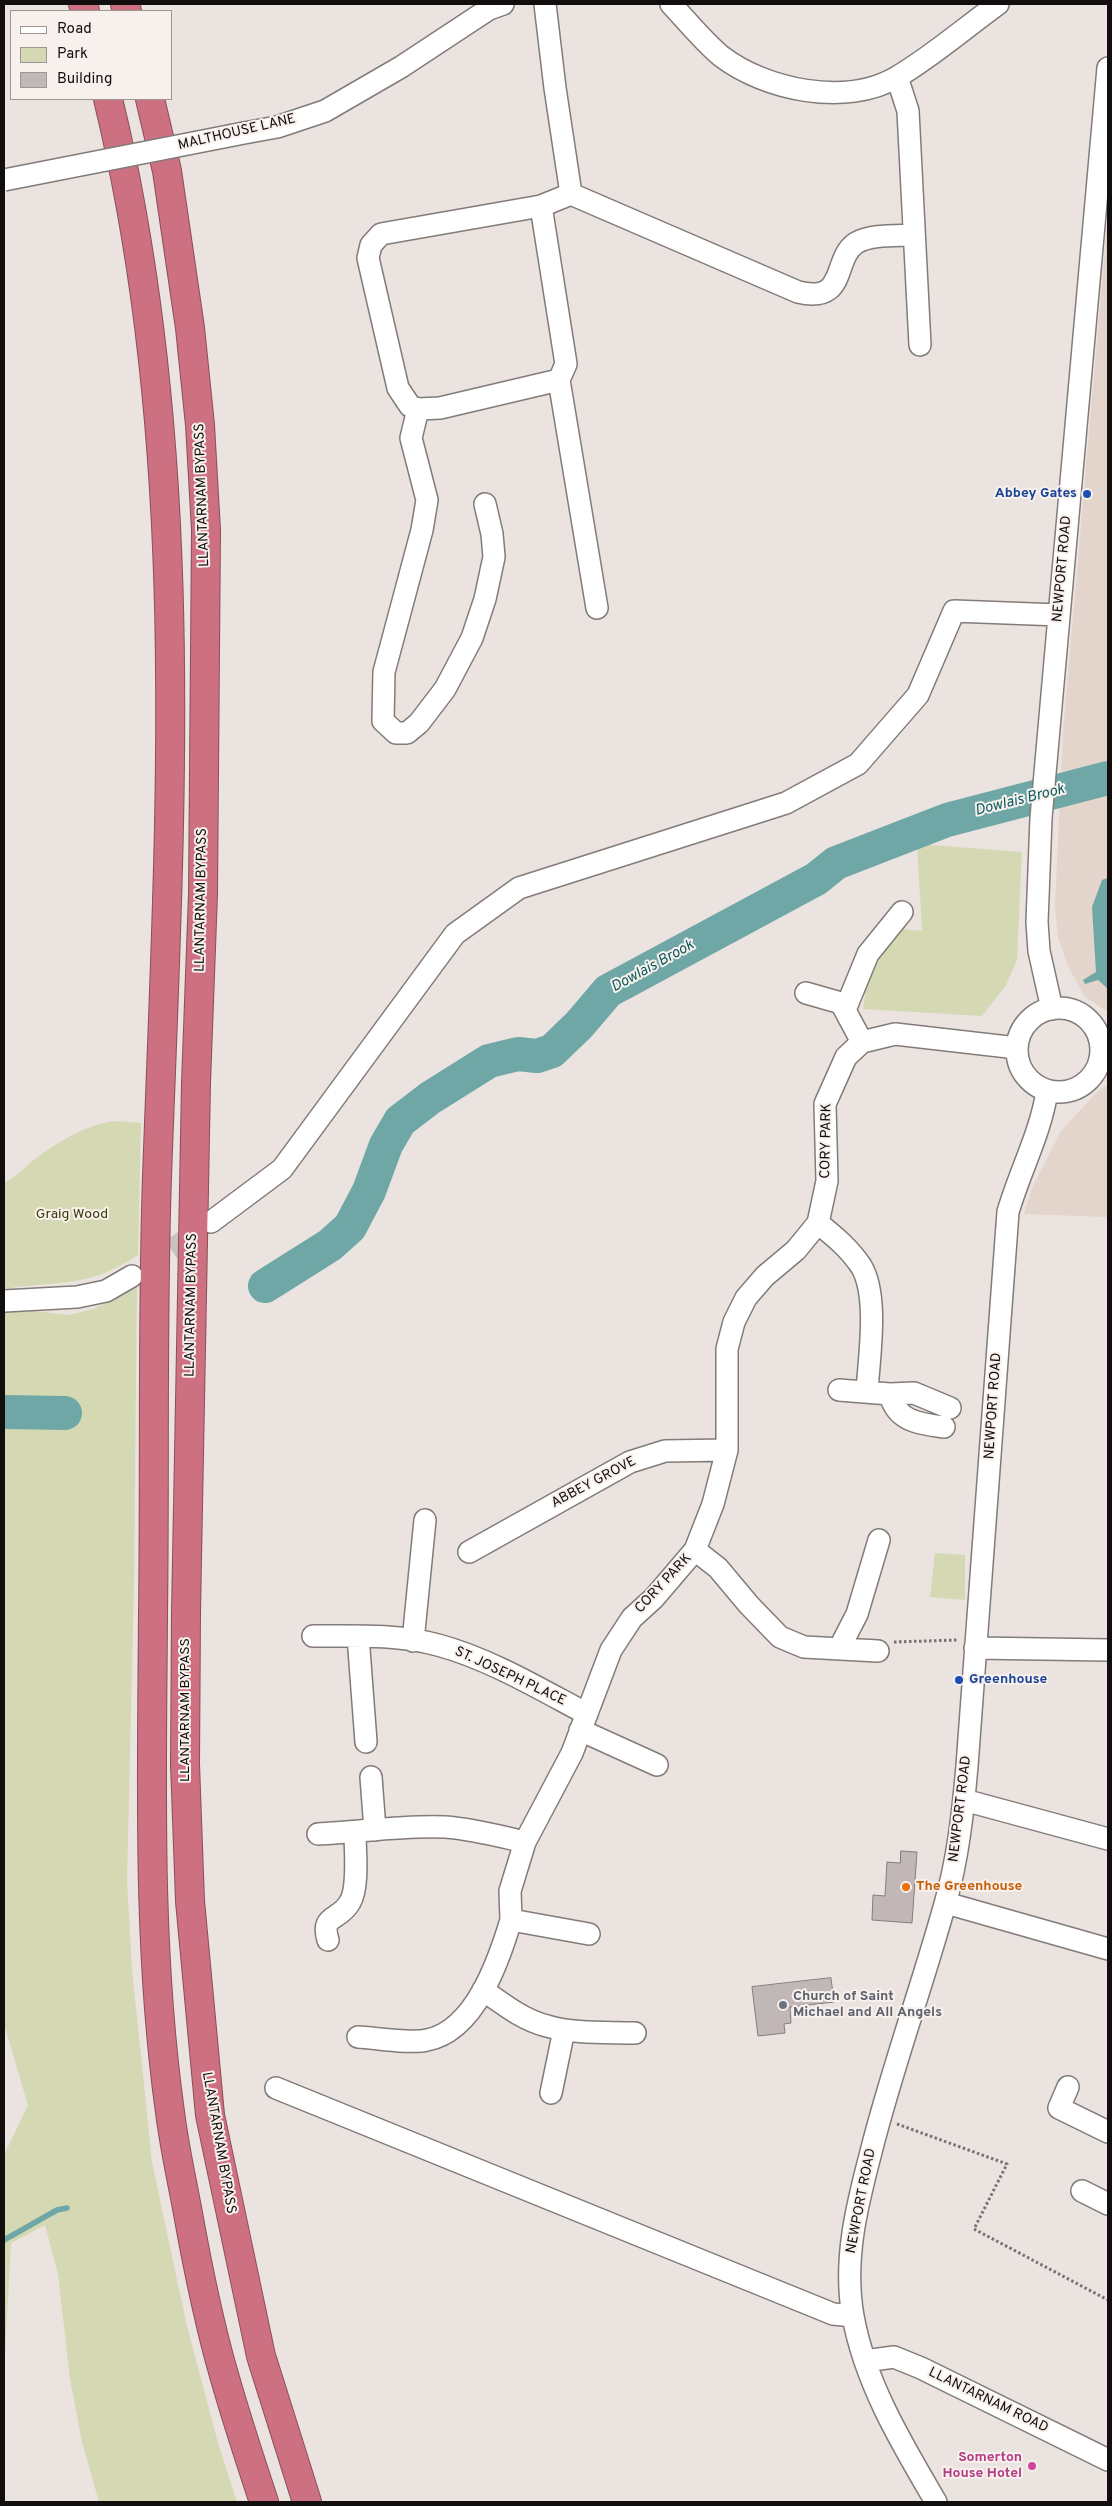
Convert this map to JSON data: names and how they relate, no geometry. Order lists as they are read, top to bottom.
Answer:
{
  "streets": {
    "highway": ["LLANTARNAM BYPASS"],
    "street": [
      "MALTHOUSE LANE",
      "NEWPORT ROAD",
      "CORY PARK",
      "ABBEY GROVE",
      "ST. JOSEPH PLACE",
      "LLANTARNAM ROAD"
    ]
  },
  "crossings": [
    ["NEWPORT ROAD", "LLANTARNAM ROAD"],
    ["CORY PARK", "ABBEY GROVE"],
    ["CORY PARK", "ST. JOSEPH PLACE"]
  ],
  "water": ["Dowlais Brook"],
  "parks": ["Graig Wood"],
  "places": [
    "Abbey Gates",
    "Greenhouse",
    "The Greenhouse",
    "Church of Saint Michael and All Angels",
    "Somerton House Hotel"
  ],
  "legend": ["Road", "Park", "Building"]
}
